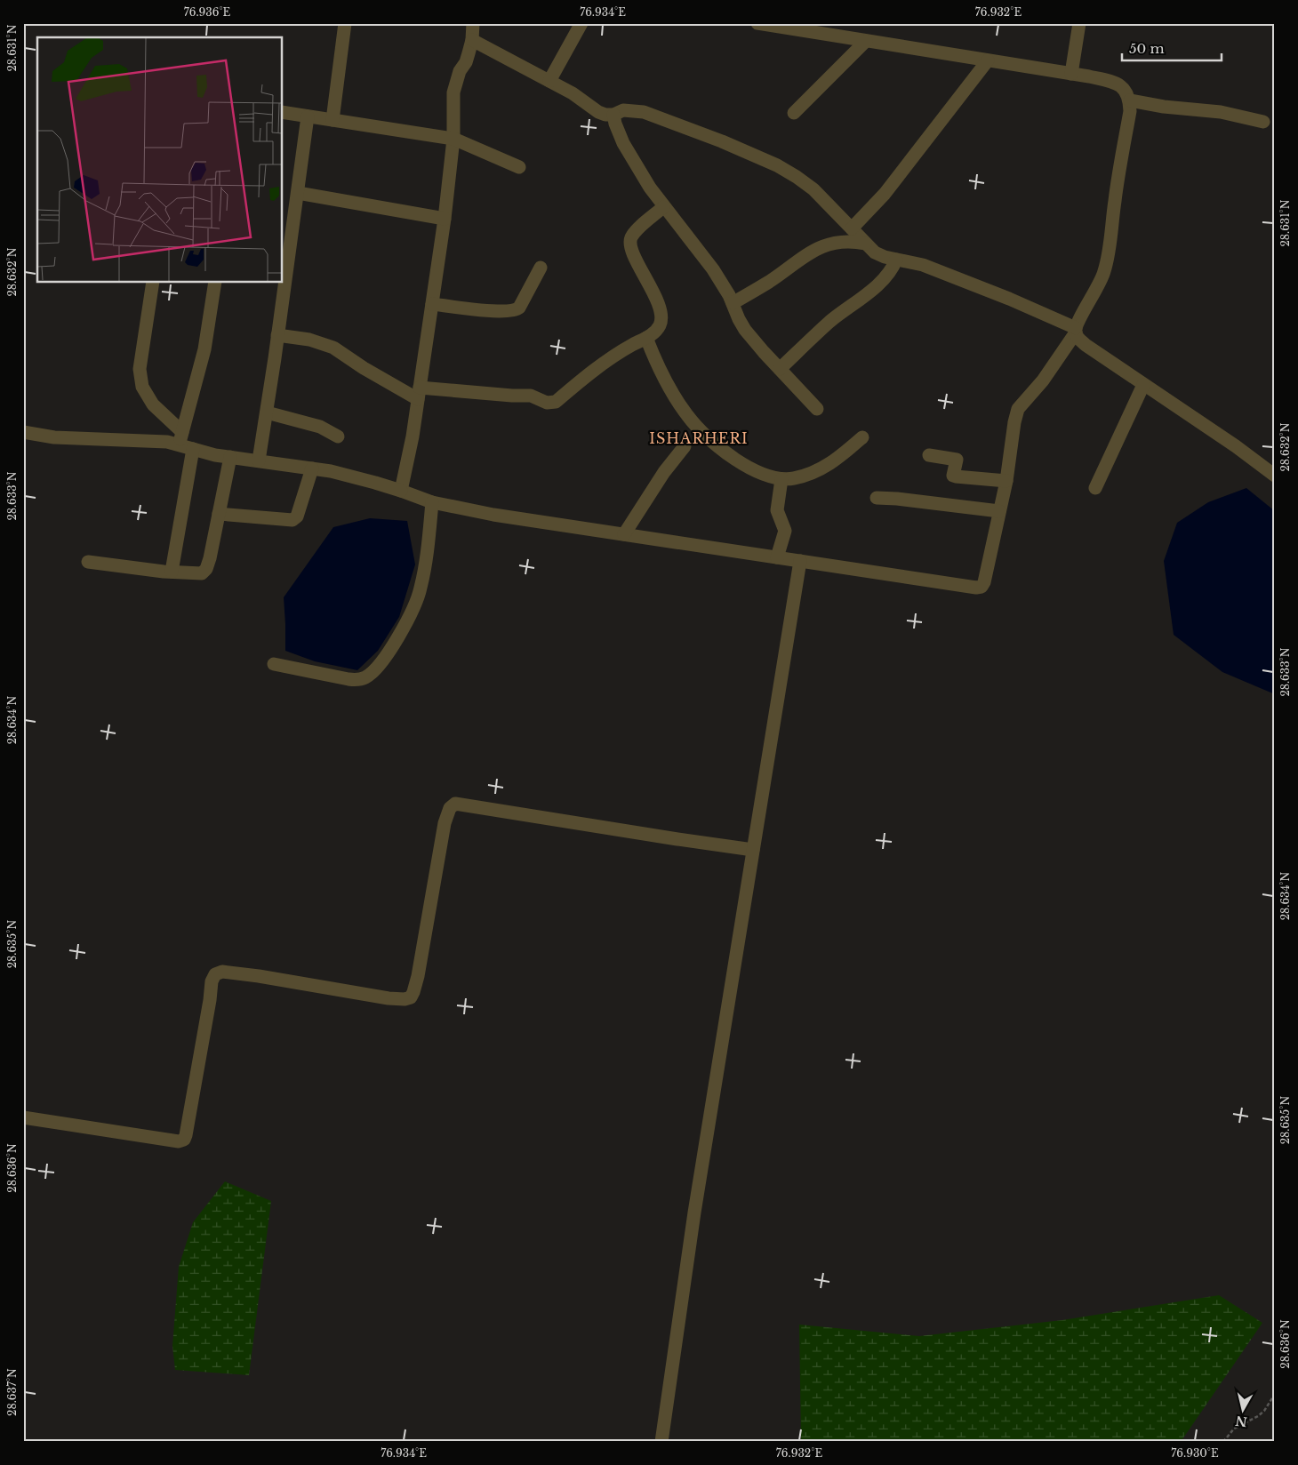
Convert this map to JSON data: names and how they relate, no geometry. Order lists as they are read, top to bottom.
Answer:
{
  "districts": ["ISHARHERI"],
  "scale_bar": "50 m",
  "north": "bottom",
  "coordinates": [
    "76.936°E",
    "76.934°E",
    "76.932°E",
    "28.631°N",
    "28.632°N",
    "28.633°N",
    "28.634°N",
    "28.635°N",
    "28.636°N",
    "28.637°N",
    "76.930°E"
  ]
}
